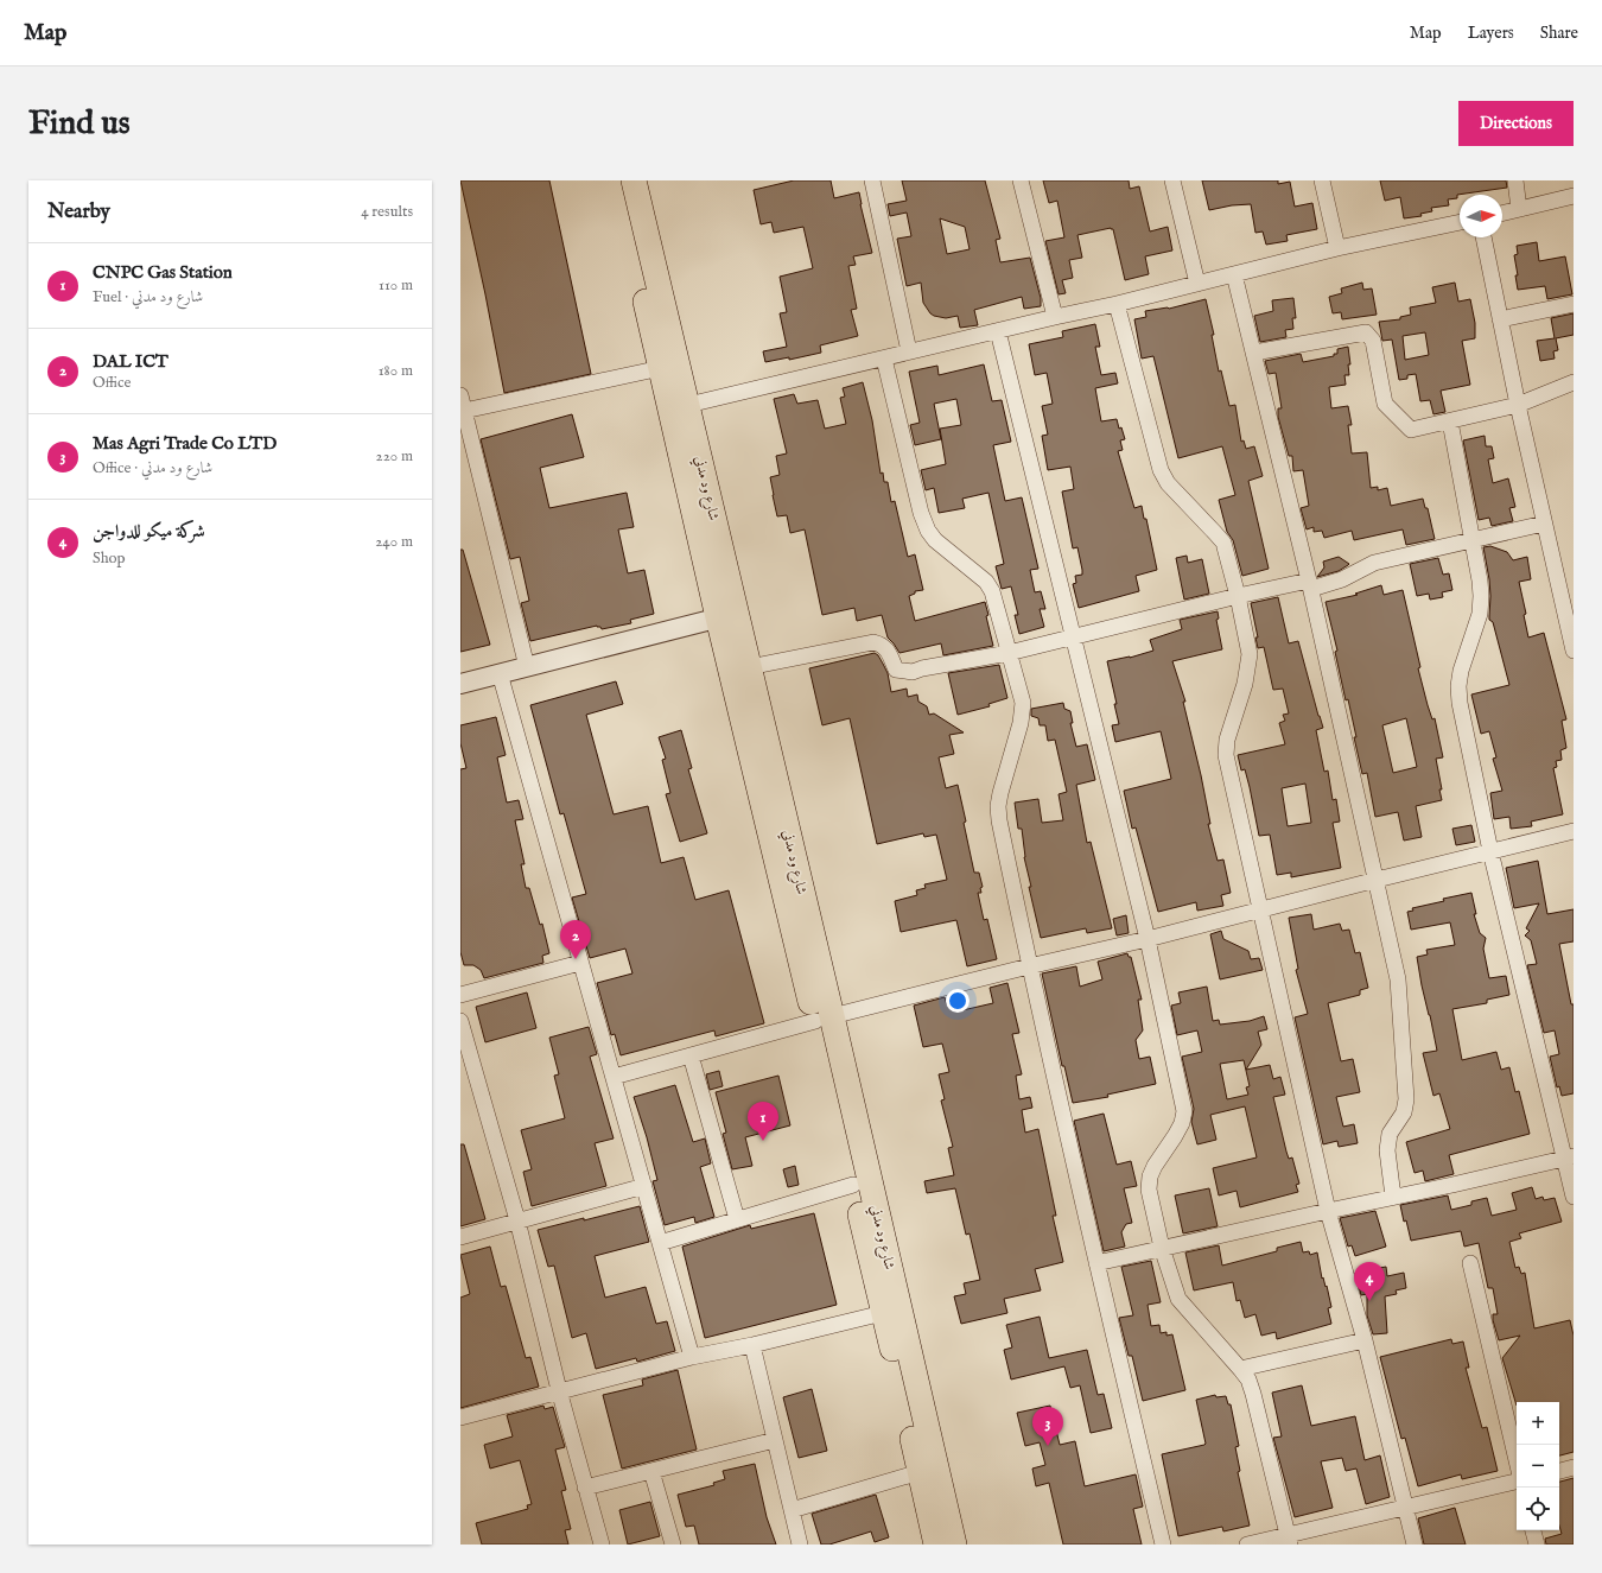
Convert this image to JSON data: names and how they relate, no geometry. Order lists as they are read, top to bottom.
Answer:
{
  "streets": {
    "highway": ["شارع ود مدني"]
  },
  "north": "right",
  "page": {
    "header": "Map",
    "nav": ["Map", "Layers", "Share"],
    "buttons": "Directions",
    "title": "Find us",
    "heading": ["Nearby", "4 results"],
    "list": [
      {
        "mark": "1",
        "name": "CNPC Gas Station",
        "note": "Fuel · شارع ود مدني",
        "value": "110 m"
      },
      {
        "mark": "2",
        "name": "DAL ICT",
        "note": "Office",
        "value": "180 m"
      },
      {
        "mark": "3",
        "name": "Mas Agri Trade Co LTD",
        "note": "Office · شارع ود مدني",
        "value": "220 m"
      },
      {
        "mark": "4",
        "name": "شركة ميكو للدواجن",
        "note": "Shop",
        "value": "240 m"
      }
    ],
    "pins": [
      "2",
      "1",
      "4",
      "3"
    ],
    "map_buttons": ["+", "−"]
  }
}
